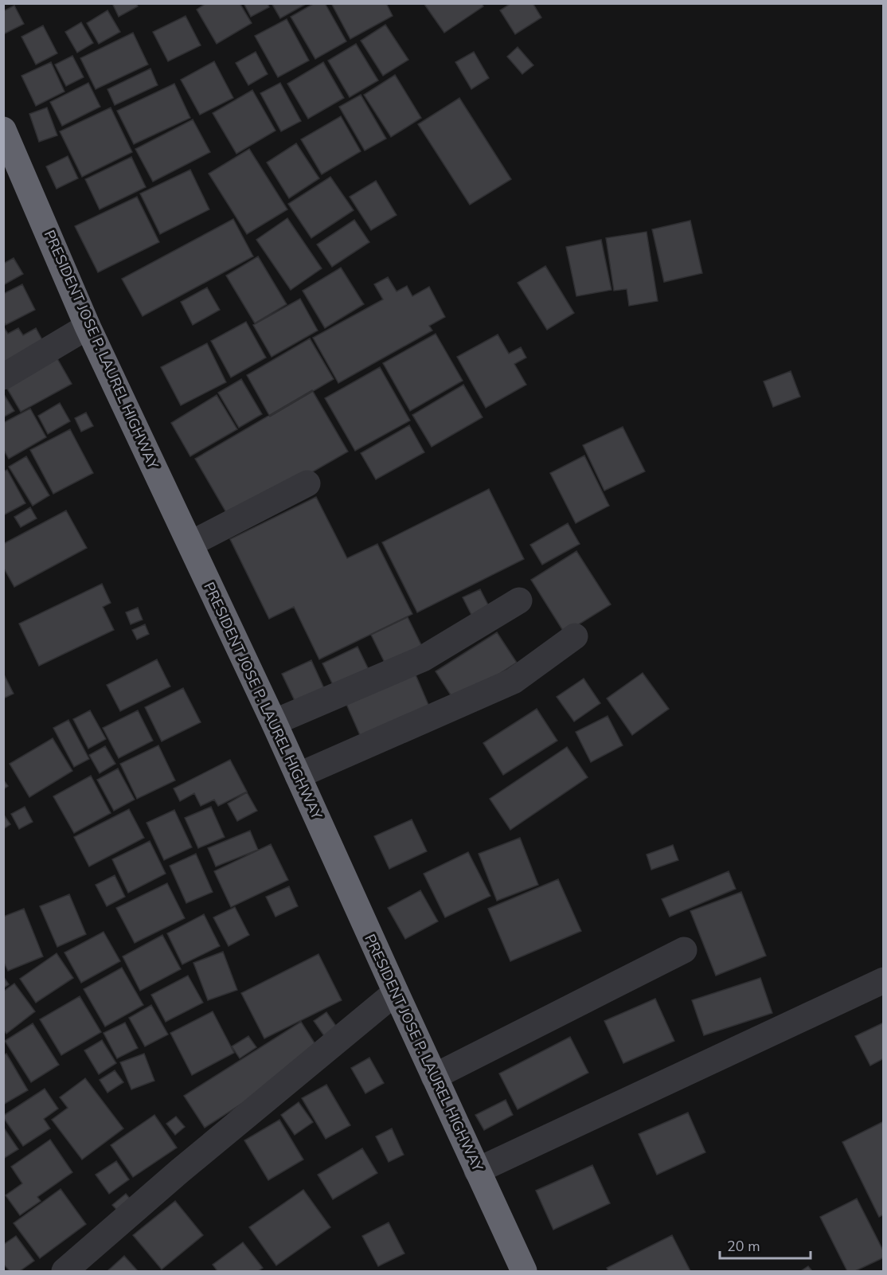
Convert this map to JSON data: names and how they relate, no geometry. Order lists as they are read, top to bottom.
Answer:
{
  "streets": {
    "highway": ["PRESIDENT JOSE P. LAUREL HIGHWAY"]
  },
  "scale_bar": "20 m"
}
